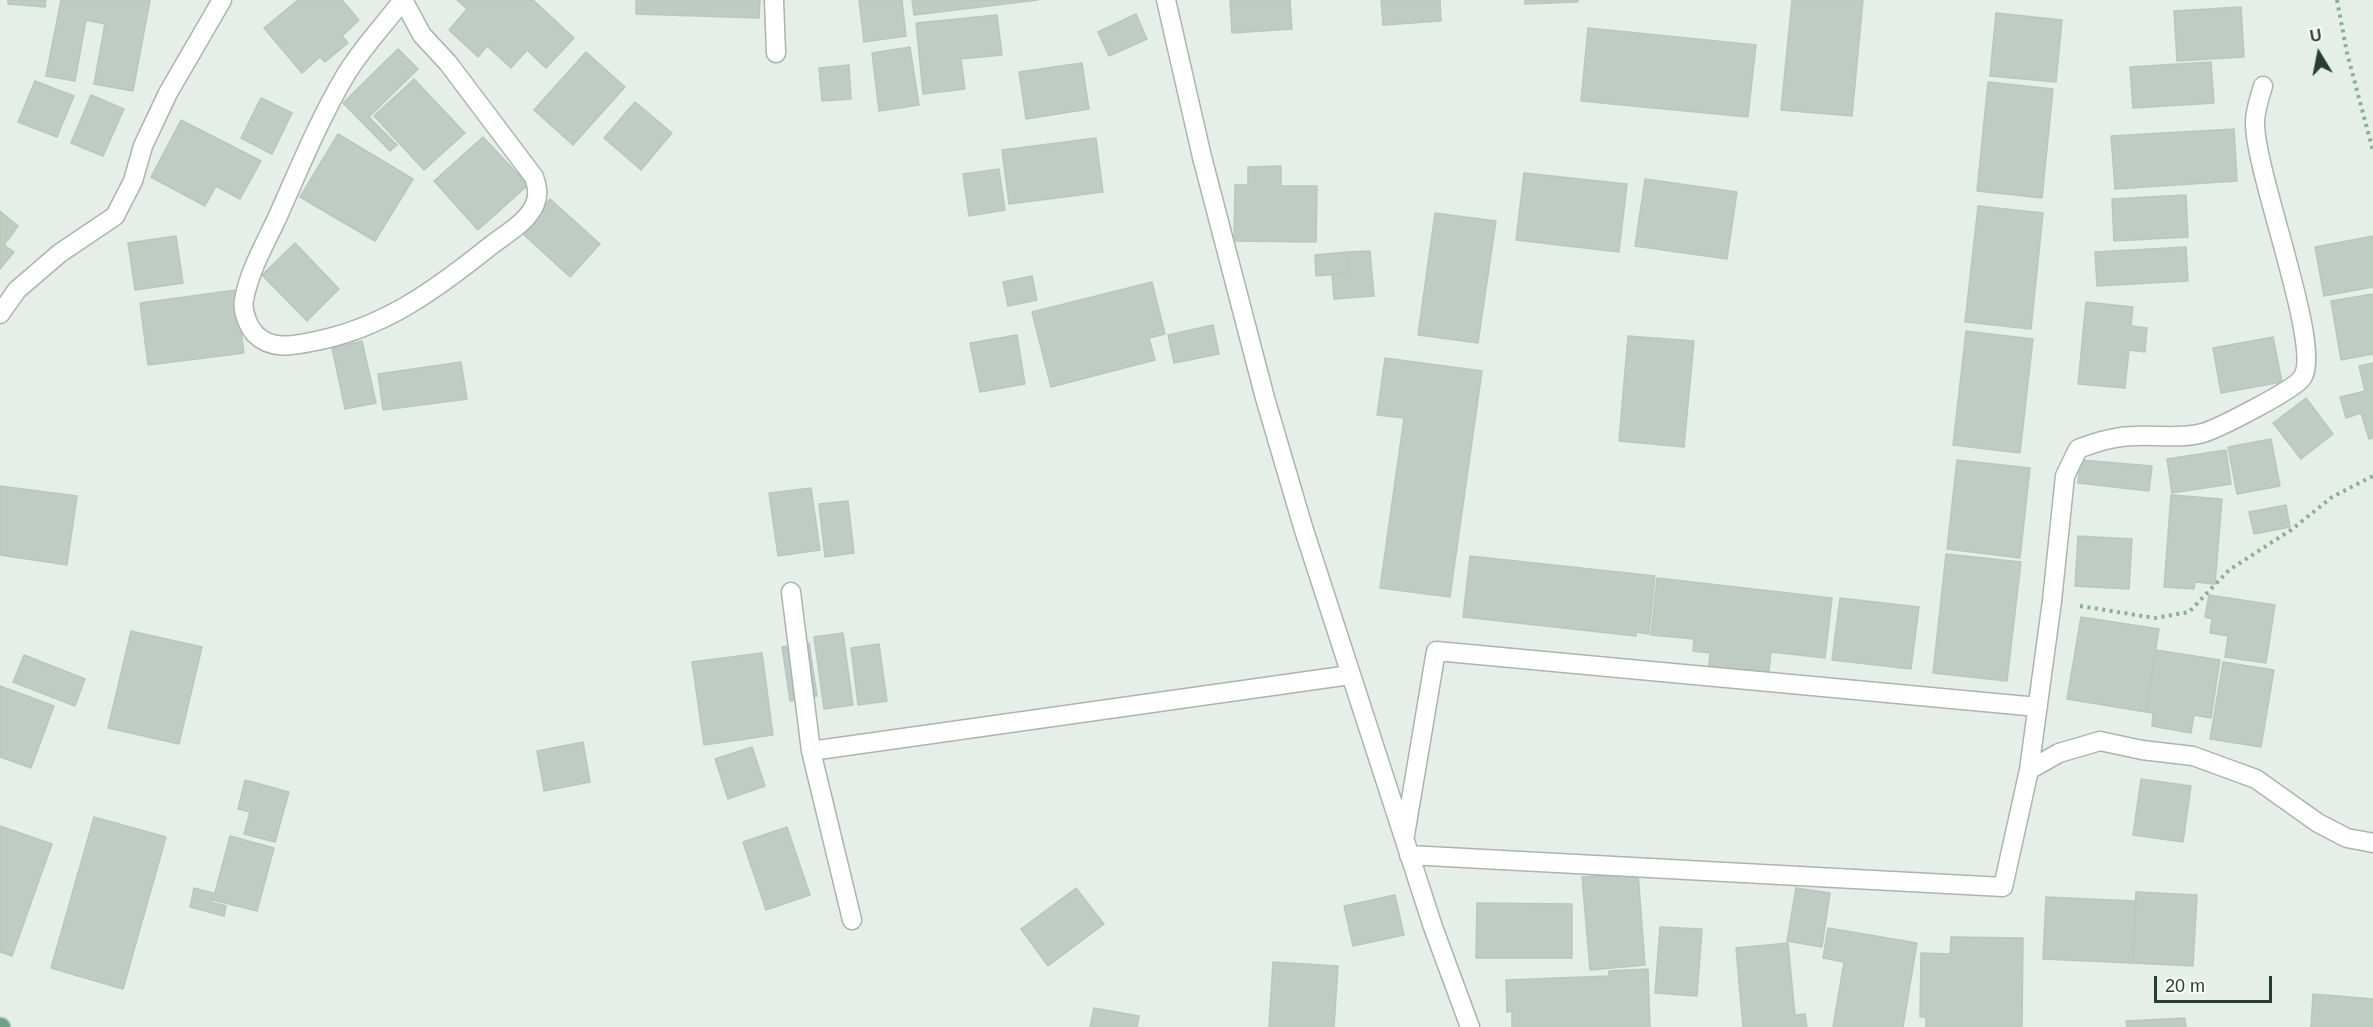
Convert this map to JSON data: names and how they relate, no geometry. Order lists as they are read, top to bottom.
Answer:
{
  "scale_bar": "20 m",
  "north": "top"
}
